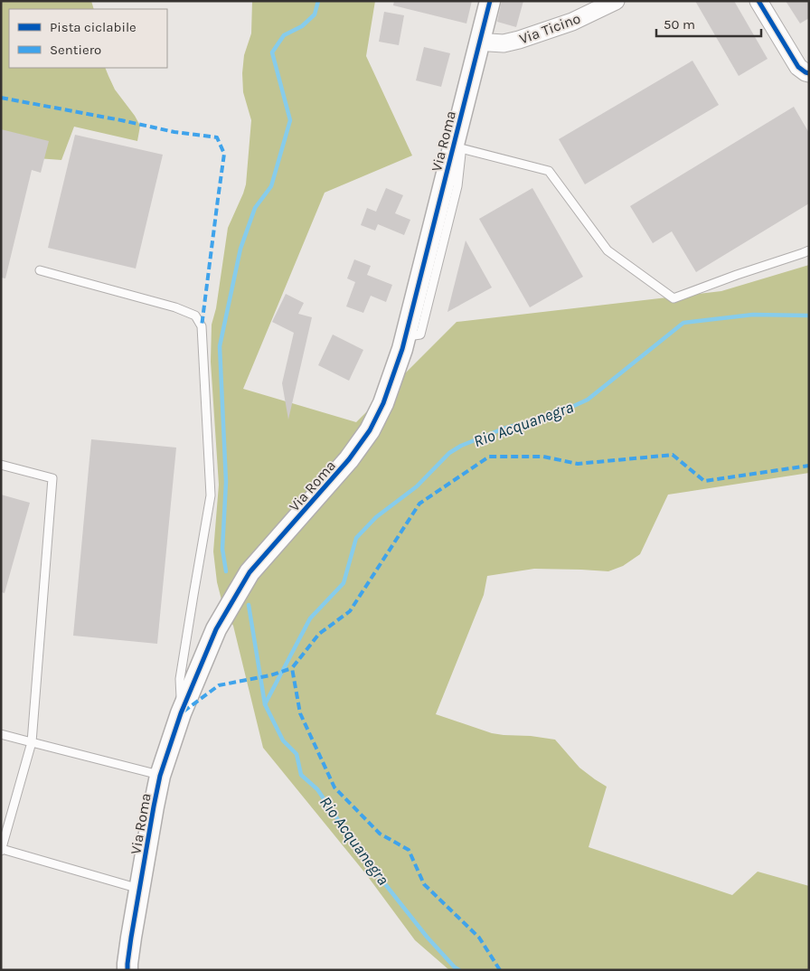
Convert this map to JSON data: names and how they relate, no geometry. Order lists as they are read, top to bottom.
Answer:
{
  "streets": {
    "street": ["Via Ticino", "Via Roma"]
  },
  "crossings": [
    ["Via Ticino", "Via Roma"]
  ],
  "water": ["Rio Acquanegra"],
  "legend": ["Pista ciclabile", "Sentiero"],
  "scale_bar": "50 m"
}
